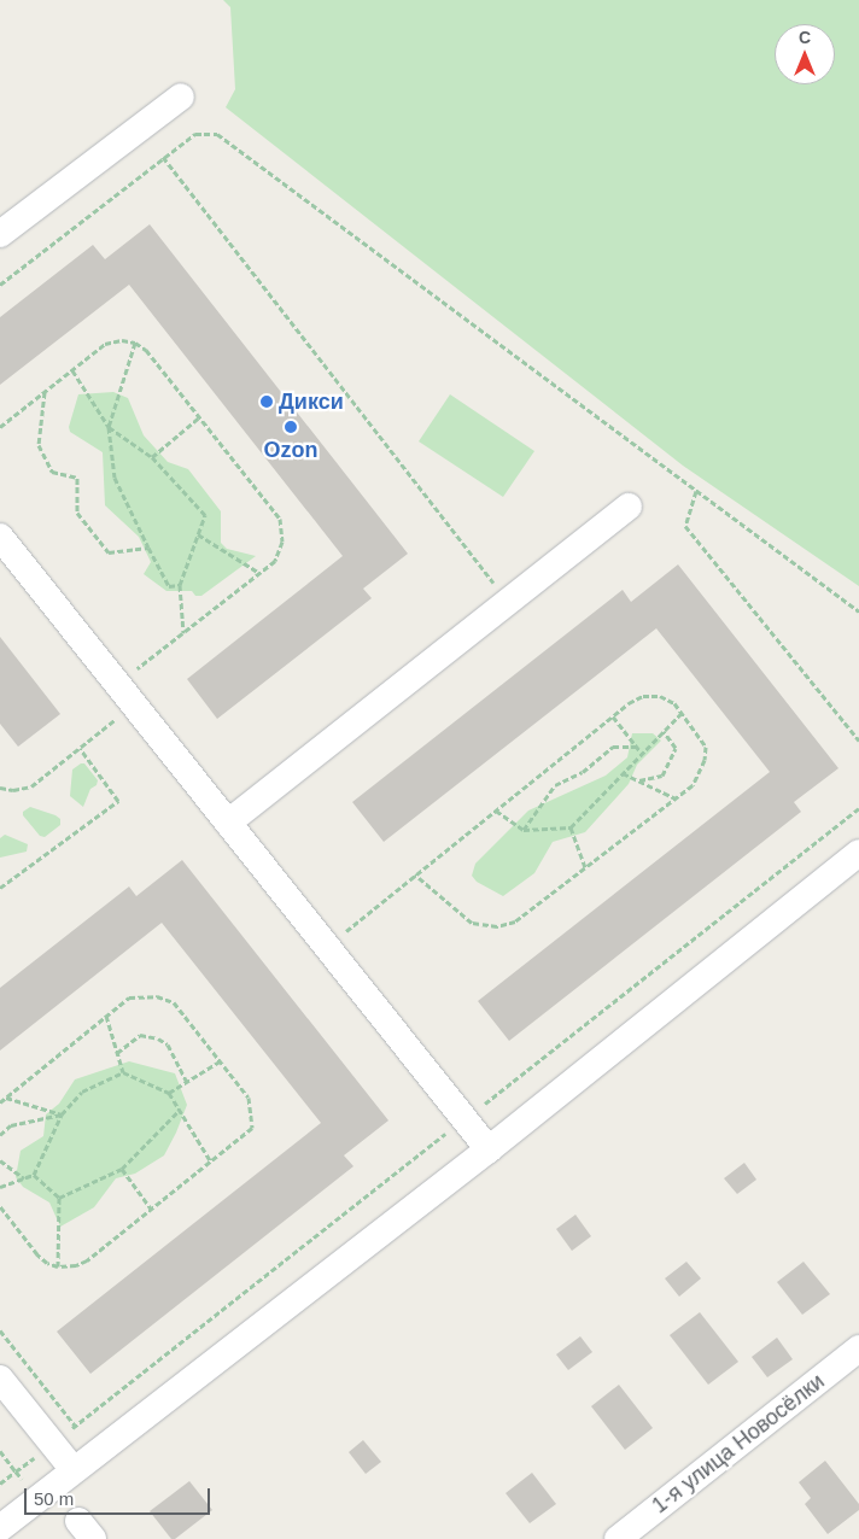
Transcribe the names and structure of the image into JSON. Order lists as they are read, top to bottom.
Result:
{
  "streets": {
    "street": ["1-я улица Новосёлки"]
  },
  "places": ["Дикси", "Ozon"],
  "scale_bar": "50 m",
  "north": "top"
}
